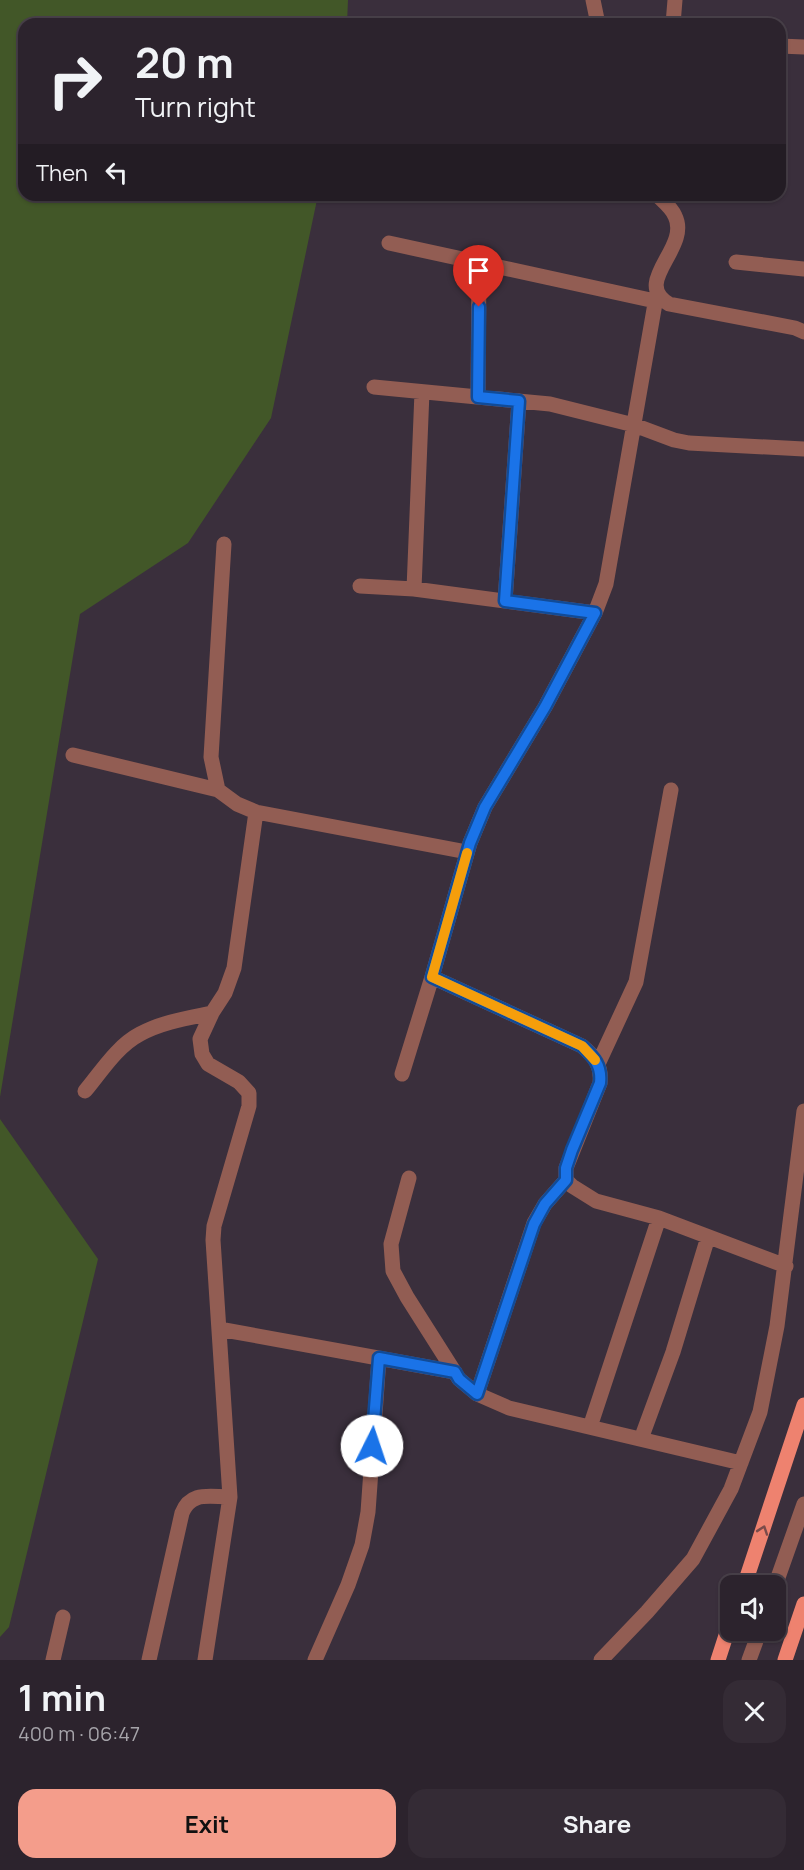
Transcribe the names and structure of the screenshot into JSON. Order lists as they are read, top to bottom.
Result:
{
  "page": {
    "turn": ["20 m", "Turn right"],
    "then": "Then",
    "heading": ["1 min", "400 m · 06:47"],
    "buttons": ["Exit", "Share"]
  }
}
